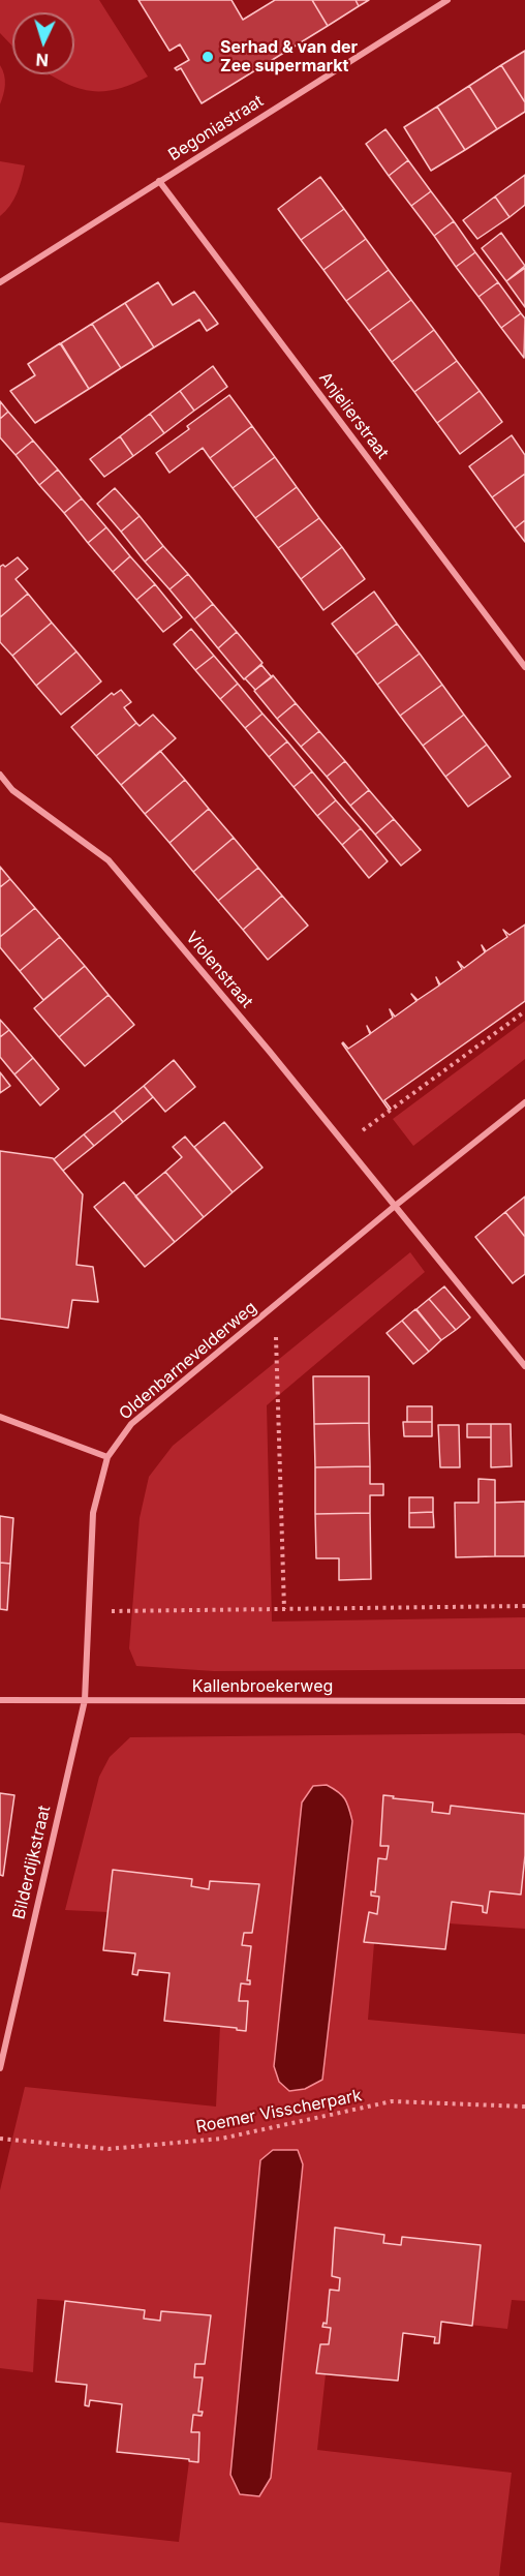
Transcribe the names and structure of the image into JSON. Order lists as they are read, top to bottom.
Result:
{
  "streets": {
    "street": [
      "Begoniastraat",
      "Anjelierstraat",
      "Violenstraat",
      "Oldenbarnevelderweg",
      "Kallenbroekerweg",
      "Bilderdijkstraat"
    ],
    "path": ["Roemer Visscherpark"]
  },
  "crossings": [
    ["Begoniastraat", "Anjelierstraat"],
    ["Violenstraat", "Oldenbarnevelderweg"],
    ["Oldenbarnevelderweg", "Kallenbroekerweg"],
    ["Oldenbarnevelderweg", "Bilderdijkstraat"],
    ["Kallenbroekerweg", "Bilderdijkstraat"]
  ],
  "places": ["Serhad & van der Zee supermarkt"],
  "north": "bottom"
}
